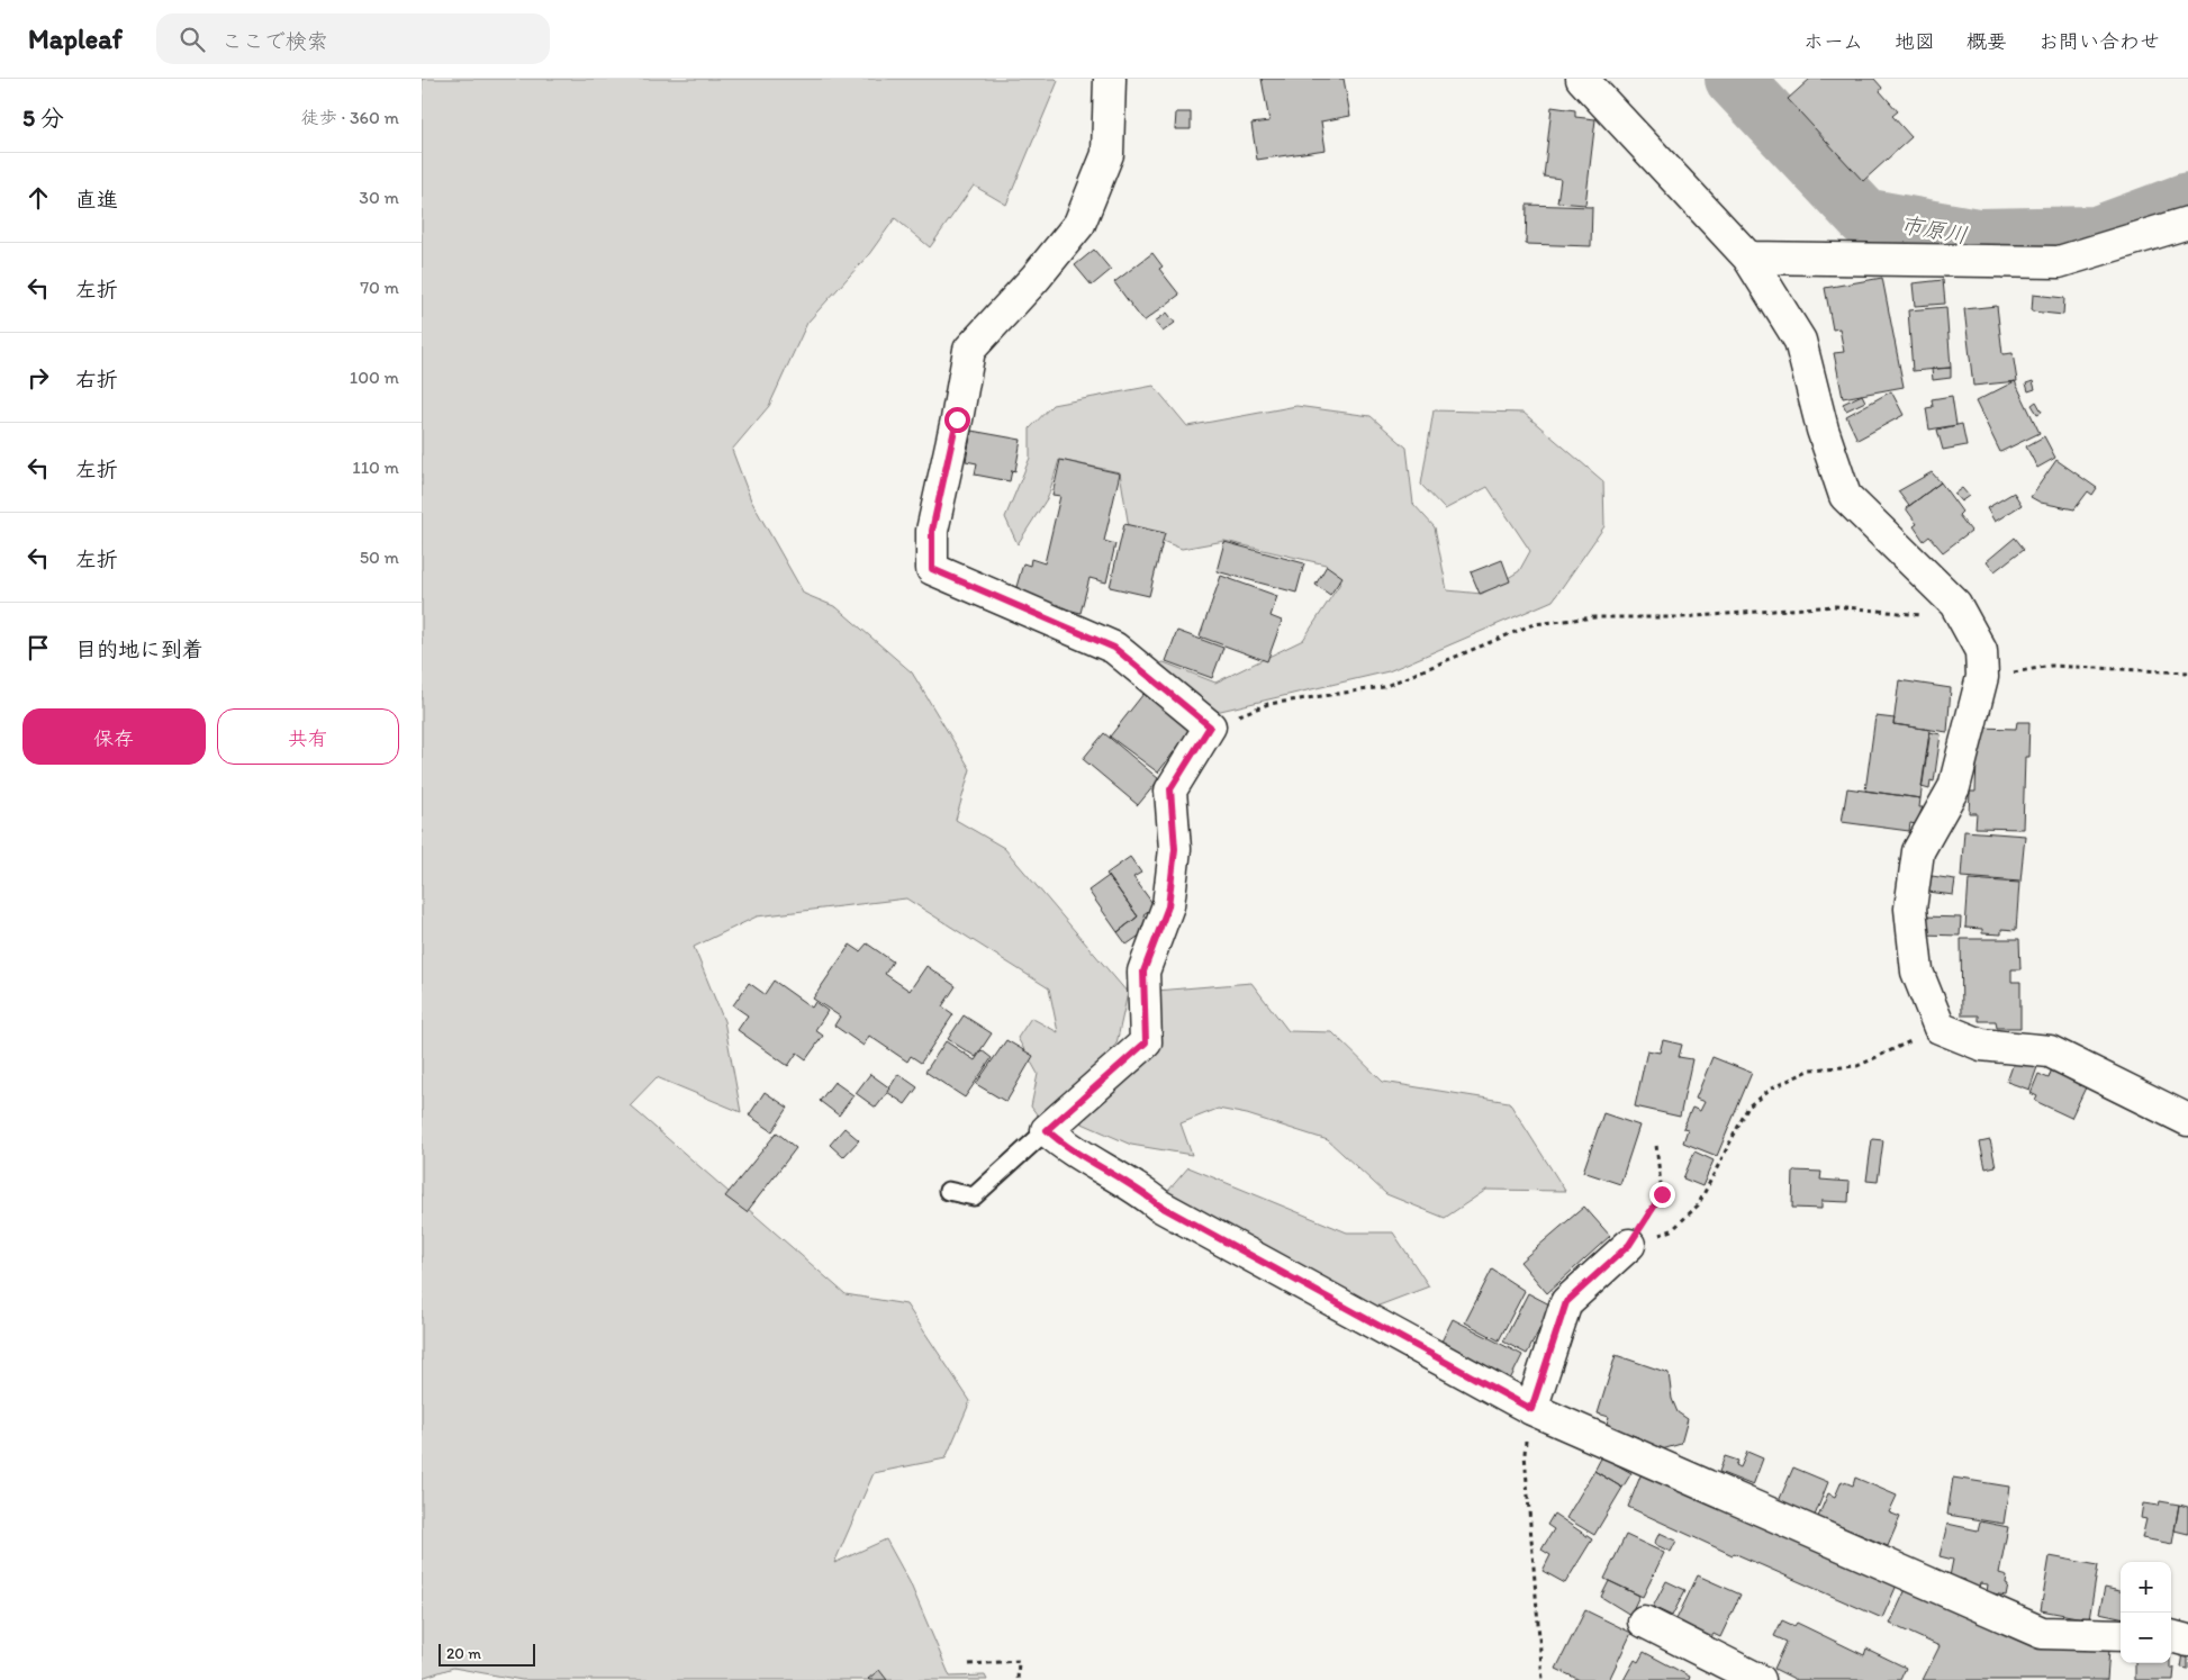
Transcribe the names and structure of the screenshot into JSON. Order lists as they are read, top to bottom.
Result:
{
  "water": ["市原川"],
  "scale_bar": "20 m",
  "page": {
    "header": "Mapleaf",
    "search": "ここで検索",
    "nav": [
      "ホーム",
      "地図",
      "概要",
      "お問い合わせ"
    ],
    "heading": ["5 分", "徒歩 · 360 m"],
    "list": [
      ["直進", "30 m"],
      ["左折", "70 m"],
      ["右折", "100 m"],
      ["左折", "110 m"],
      ["左折", "50 m"],
      "目的地に到着"
    ],
    "buttons": ["保存", "共有"],
    "map_buttons": ["+", "−"],
    "scale": "20 m"
  }
}
